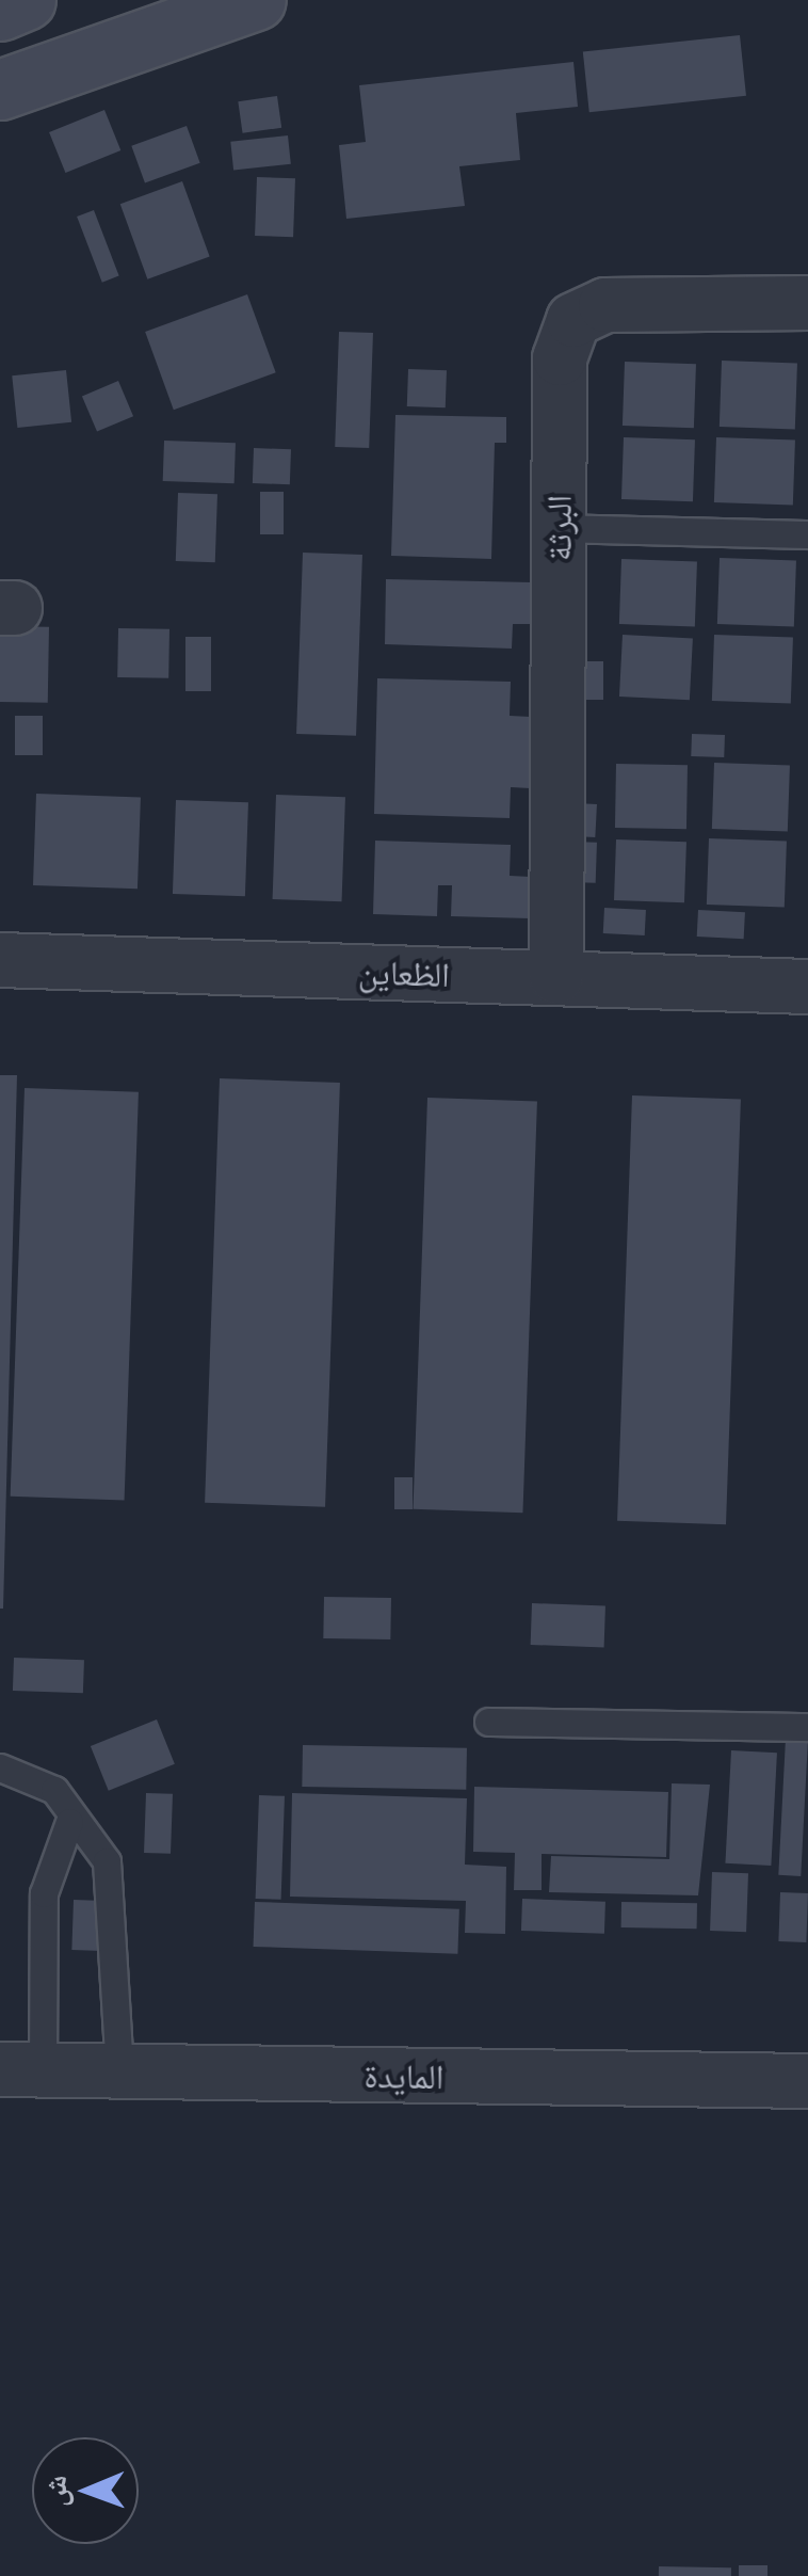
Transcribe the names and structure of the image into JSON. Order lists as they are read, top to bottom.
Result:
{
  "streets": {
    "street": ["البرثة", "الظعاين", "المايدة"]
  },
  "crossings": [
    ["البرثة", "الظعاين"]
  ],
  "north": "left"
}
